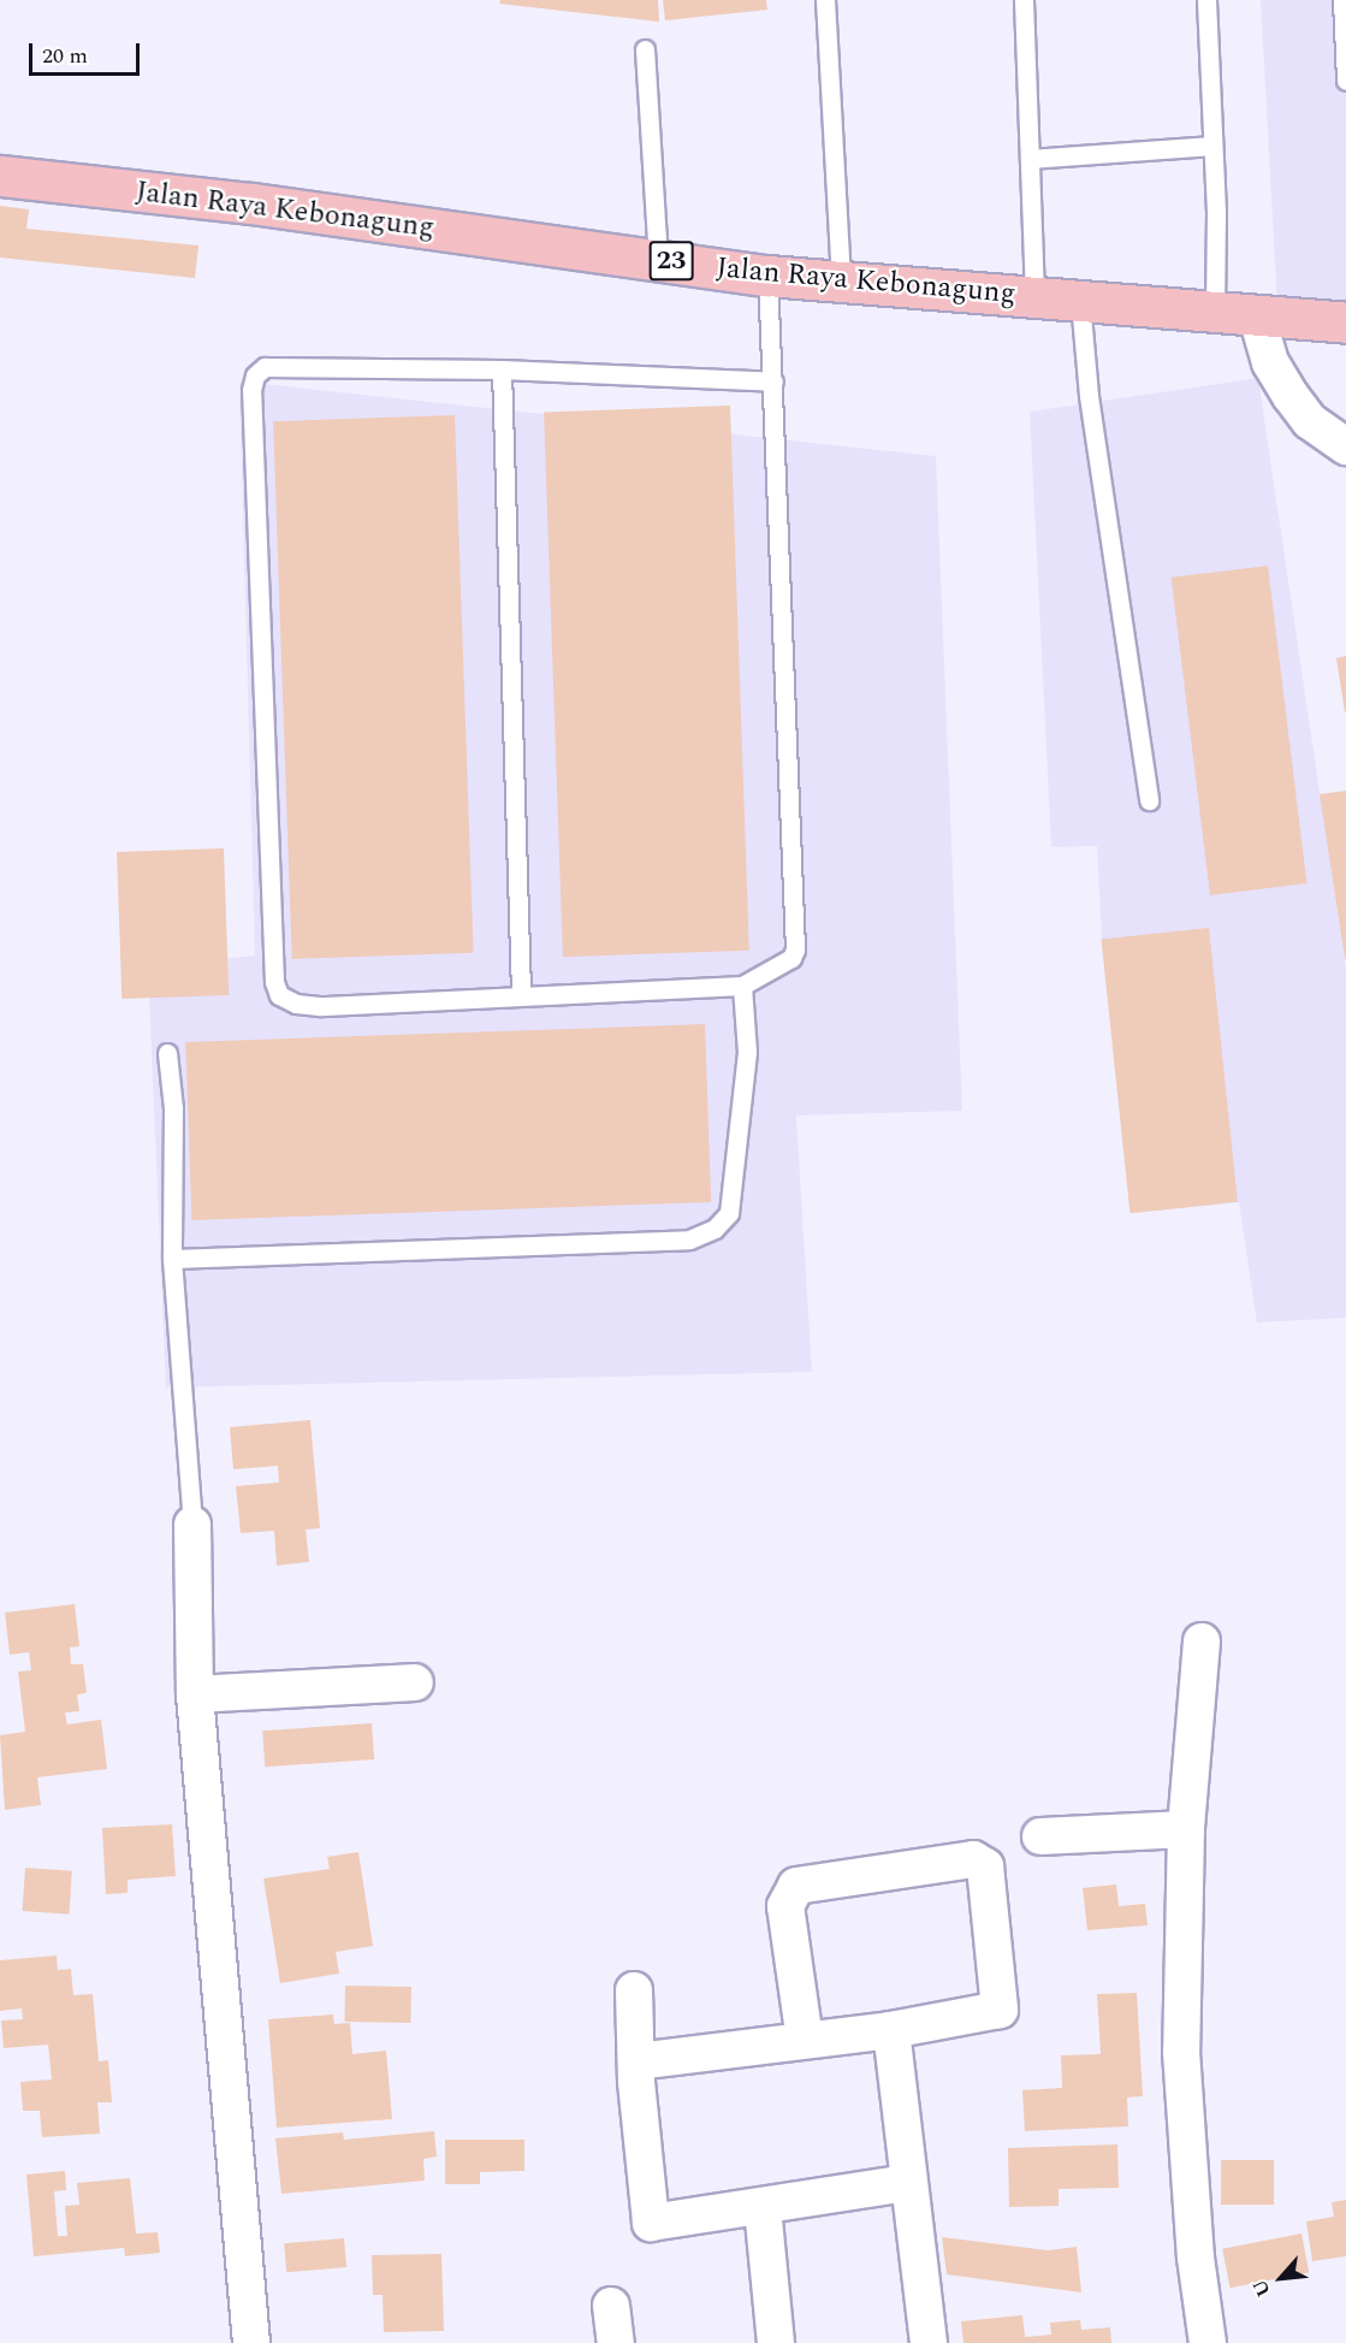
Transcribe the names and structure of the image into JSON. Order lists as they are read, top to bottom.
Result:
{
  "streets": {
    "highway": ["Jalan Raya Kebonagung", "23"]
  },
  "scale_bar": "20 m",
  "north": "bottom left"
}
